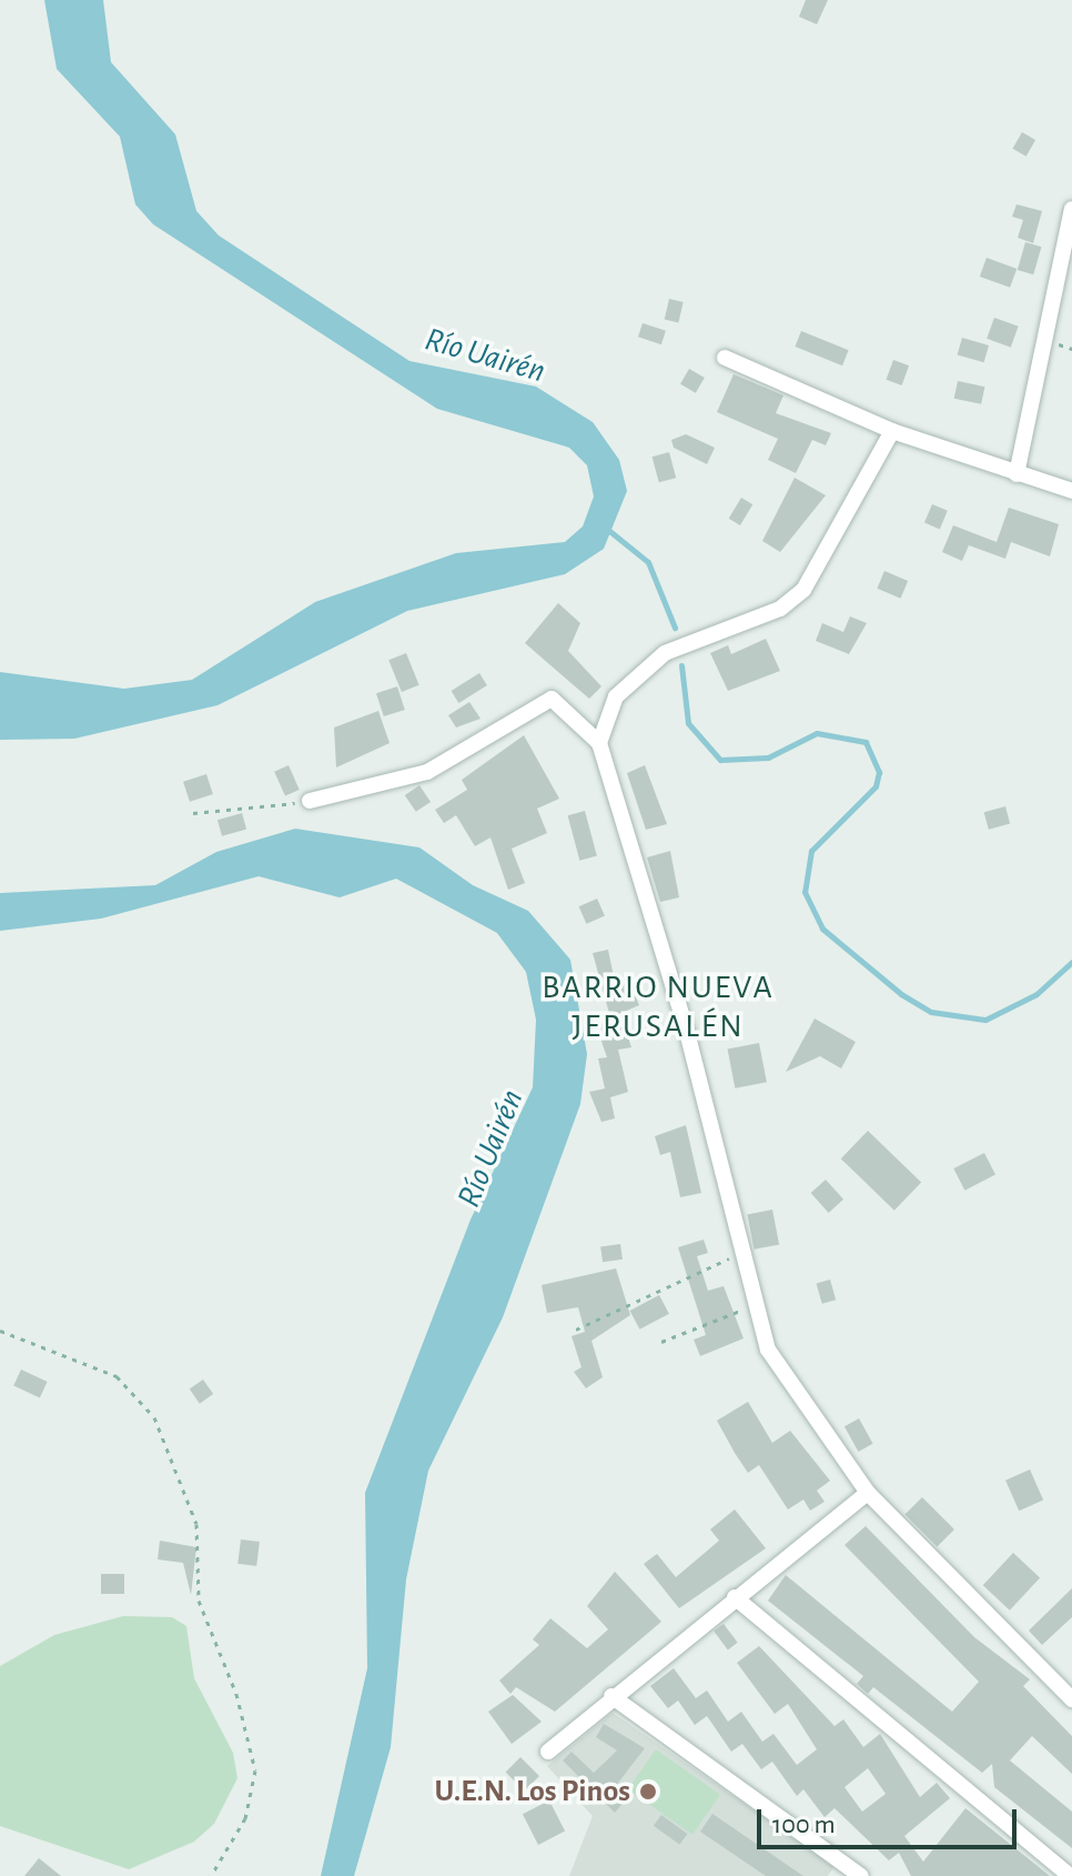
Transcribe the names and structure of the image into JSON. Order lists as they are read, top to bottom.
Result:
{
  "districts": ["BARRIO NUEVA JERUSALÉN"],
  "water": ["Río Uairén"],
  "places": ["U.E.N. Los Pinos"],
  "scale_bar": "100 m"
}
